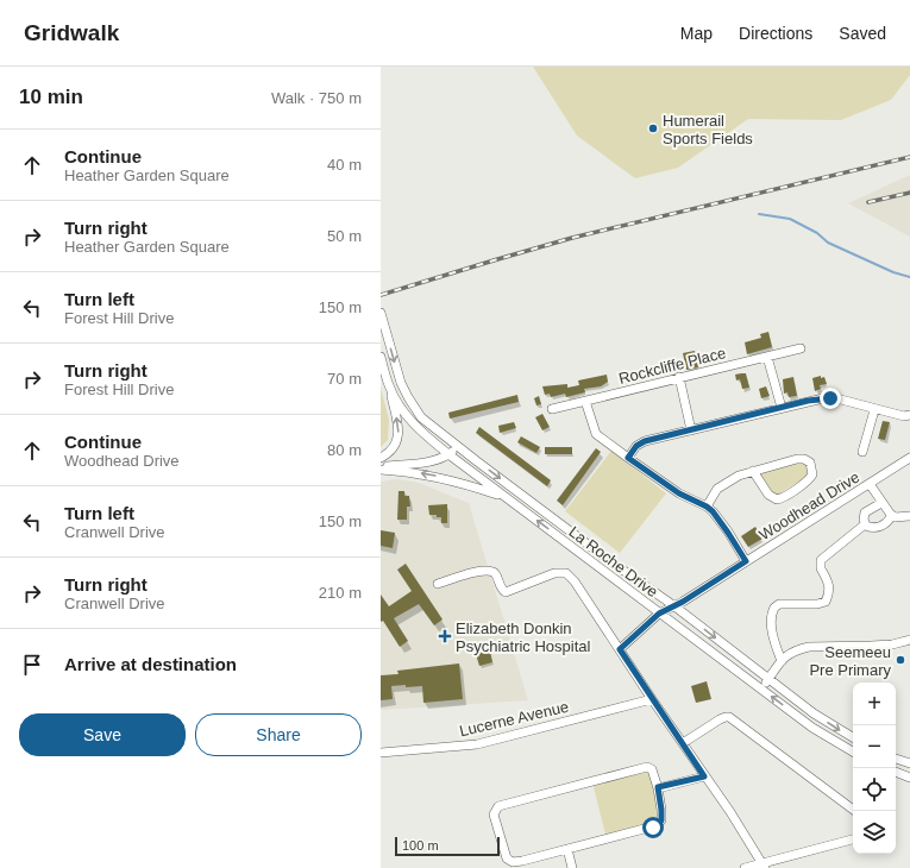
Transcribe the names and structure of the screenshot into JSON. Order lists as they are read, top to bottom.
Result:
{
  "streets": {
    "street": [
      "Rockcliffe Place",
      "Woodhead Drive",
      "La Roche Drive",
      "Lucerne Avenue"
    ]
  },
  "crossings": [
    ["Woodhead Drive", "La Roche Drive"]
  ],
  "places": {
    "other": ["Humerail Sports Fields", "Seemeeu Pre Primary"],
    "health": ["Elizabeth Donkin Psychiatric Hospital"]
  },
  "scale_bar": "100 m",
  "page": {
    "header": "Gridwalk",
    "nav": ["Map", "Directions", "Saved"],
    "heading": ["10 min", "Walk · 750 m"],
    "list": [
      ["Continue", "Heather Garden Square", "40 m"],
      ["Turn right", "Heather Garden Square", "50 m"],
      ["Turn left", "Forest Hill Drive", "150 m"],
      ["Turn right", "Forest Hill Drive", "70 m"],
      ["Continue", "Woodhead Drive", "80 m"],
      ["Turn left", "Cranwell Drive", "150 m"],
      ["Turn right", "Cranwell Drive", "210 m"],
      "Arrive at destination"
    ],
    "map_buttons": ["+", "−"],
    "buttons": ["Save", "Share"],
    "scale": "100 m"
  }
}
